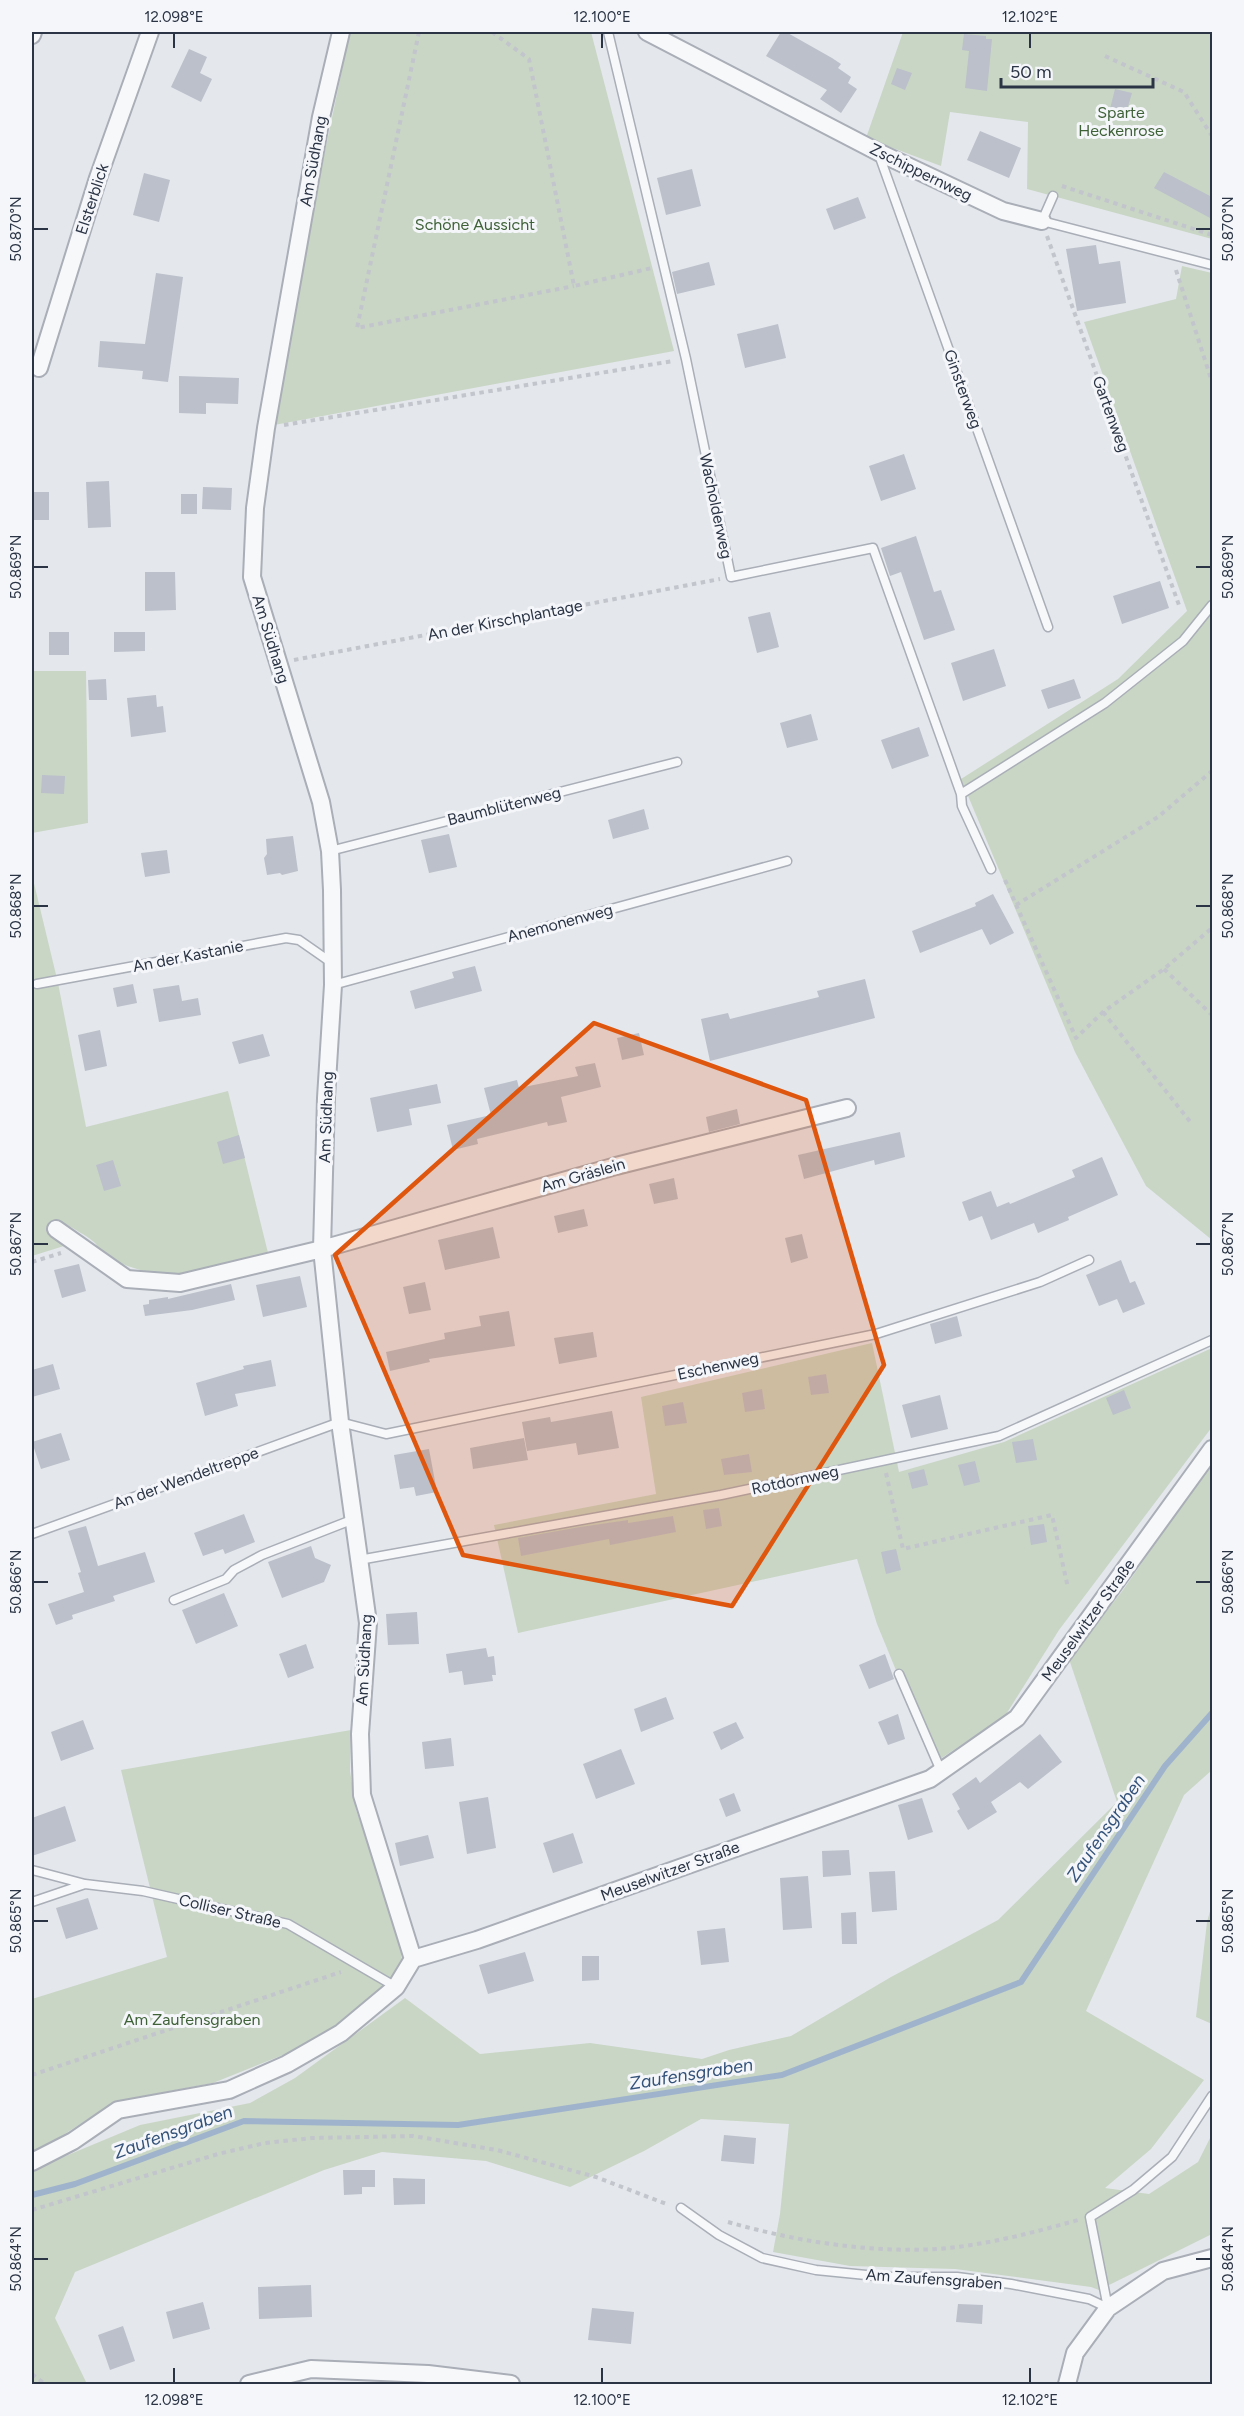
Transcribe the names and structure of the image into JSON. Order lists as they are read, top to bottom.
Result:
{
  "streets": {
    "street": [
      "Am Südhang",
      "Zschippernweg",
      "Elsterblick",
      "Am Gräslein",
      "Meuselwitzer Straße"
    ],
    "lane": [
      "Ginsterweg",
      "Wacholderweg",
      "Baumblütenweg",
      "Anemonenweg",
      "An der Kastanie",
      "Eschenweg",
      "An der Wendeltreppe",
      "Rotdornweg",
      "Colliser Straße",
      "Am Zaufensgraben"
    ],
    "path": ["Gartenweg", "An der Kirschplantage"]
  },
  "crossings": [
    ["Am Südhang", "An der Kirschplantage"],
    ["Am Südhang", "Baumblütenweg"],
    ["Am Südhang", "Anemonenweg"],
    ["Am Südhang", "An der Kastanie"],
    ["Am Südhang", "Am Gräslein"],
    ["Am Südhang", "Eschenweg"],
    ["Am Südhang", "An der Wendeltreppe"],
    ["Am Südhang", "Rotdornweg"],
    ["Am Südhang", "Meuselwitzer Straße"],
    ["Zschippernweg", "Ginsterweg"],
    ["Zschippernweg", "Gartenweg"],
    ["Wacholderweg", "An der Kirschplantage"],
    ["Eschenweg", "An der Wendeltreppe"]
  ],
  "water": ["Zaufensgraben"],
  "parks": ["Sparte Heckenrose", "Schöne Aussicht", "Am Zaufensgraben"],
  "scale_bar": "50 m",
  "coordinates": [
    "12.098°E",
    "12.100°E",
    "12.102°E",
    "50.870°N",
    "50.869°N",
    "50.868°N",
    "50.867°N",
    "50.866°N",
    "50.865°N",
    "50.864°N"
  ]
}
